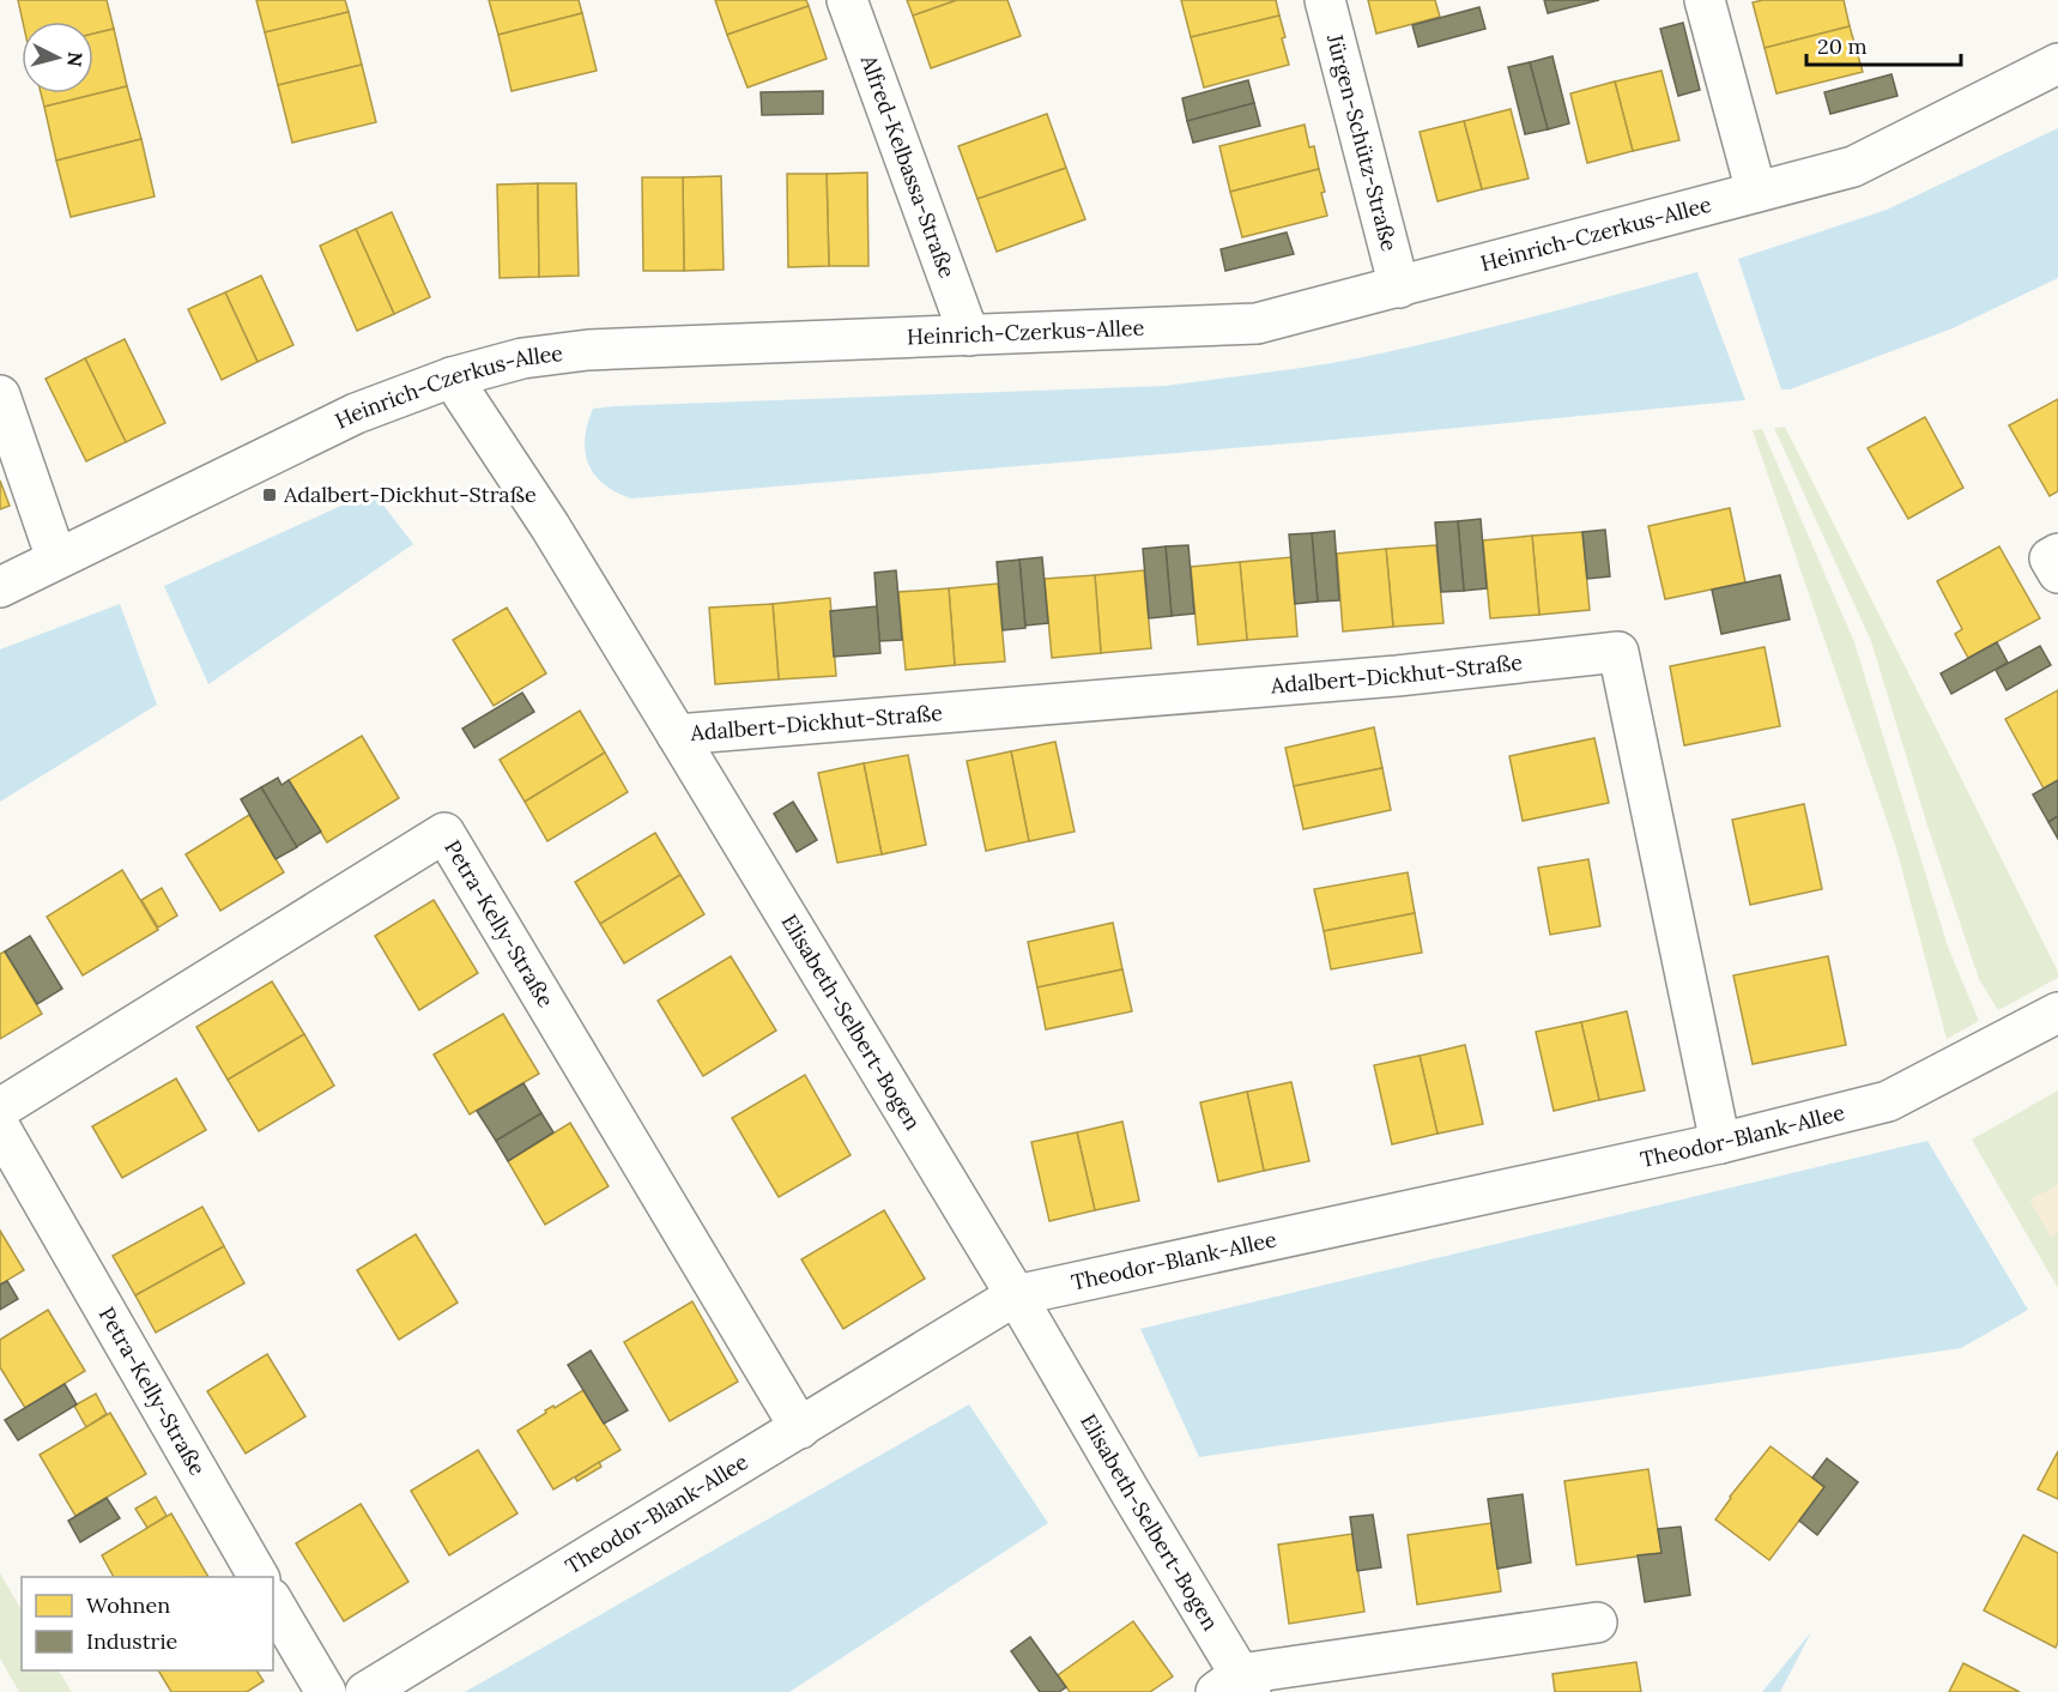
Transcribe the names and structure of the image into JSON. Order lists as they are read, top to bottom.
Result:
{
  "streets": {
    "street": [
      "Jürgen-Schütz-Straße",
      "Alfred-Kelbassa-Straße",
      "Heinrich-Czerkus-Allee",
      "Adalbert-Dickhut-Straße",
      "Petra-Kelly-Straße",
      "Elisabeth-Selbert-Bogen",
      "Theodor-Blank-Allee"
    ]
  },
  "crossings": [
    ["Jürgen-Schütz-Straße", "Heinrich-Czerkus-Allee"],
    ["Alfred-Kelbassa-Straße", "Heinrich-Czerkus-Allee"],
    ["Heinrich-Czerkus-Allee", "Elisabeth-Selbert-Bogen"],
    ["Adalbert-Dickhut-Straße", "Elisabeth-Selbert-Bogen"],
    ["Adalbert-Dickhut-Straße", "Theodor-Blank-Allee"],
    ["Petra-Kelly-Straße", "Theodor-Blank-Allee"],
    ["Elisabeth-Selbert-Bogen", "Theodor-Blank-Allee"]
  ],
  "places": {
    "transit": ["Adalbert-Dickhut-Straße"]
  },
  "legend": ["Wohnen", "Industrie"],
  "scale_bar": "20 m",
  "north": "right"
}
